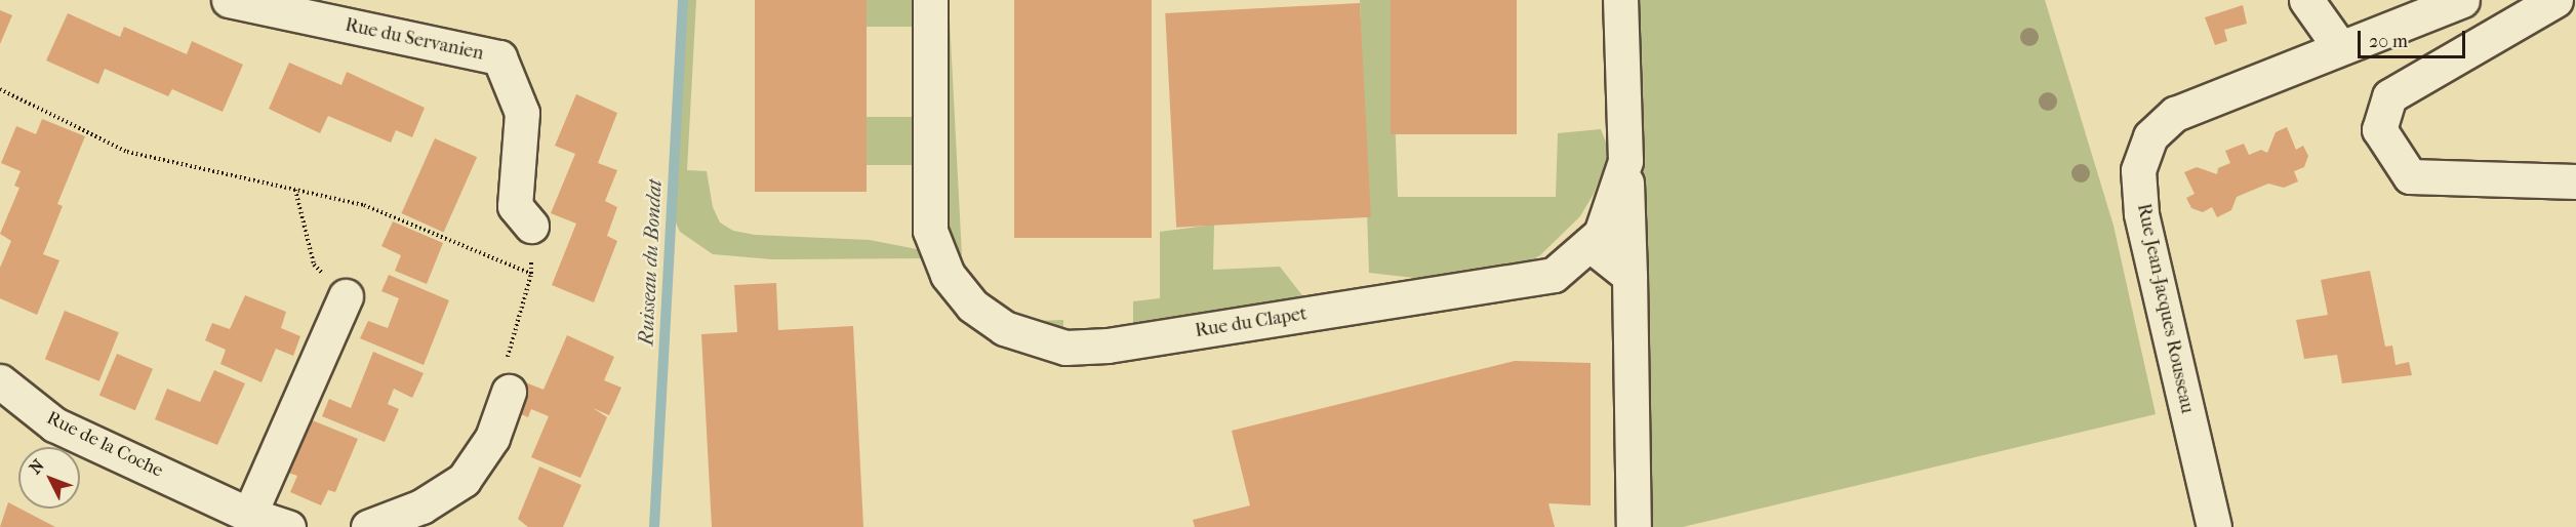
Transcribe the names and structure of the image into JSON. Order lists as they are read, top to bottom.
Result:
{
  "streets": {
    "street": [
      "Rue du Servanien",
      "Rue Jean-Jacques Rousseau",
      "Rue du Clapet",
      "Rue de la Coche"
    ]
  },
  "water": ["Ruisseau du Bondat"],
  "scale_bar": "20 m",
  "north": "top left"
}
